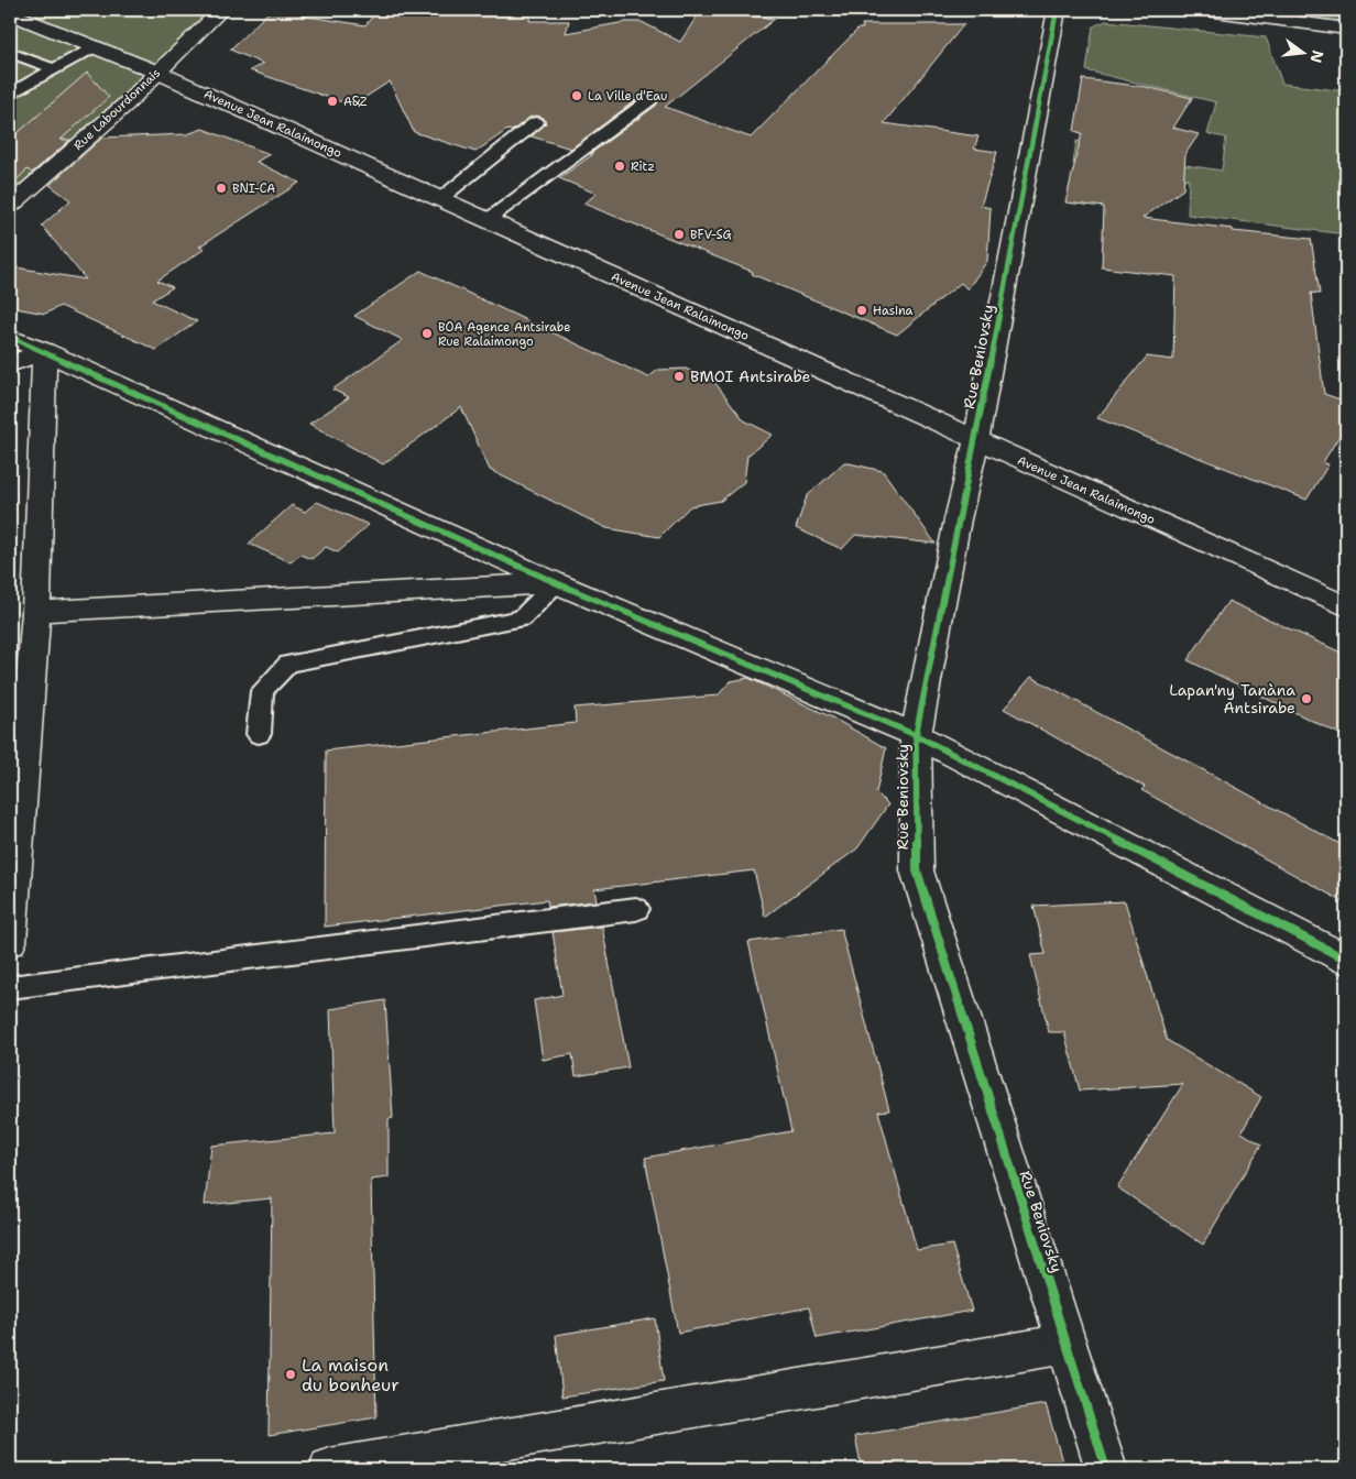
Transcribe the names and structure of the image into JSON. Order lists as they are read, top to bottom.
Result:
{
  "streets": {
    "street": ["Rue Labourdonnais", "Avenue Jean Ralaimongo", "Rue Beniovsky"]
  },
  "crossings": [
    ["Rue Labourdonnais", "Avenue Jean Ralaimongo"],
    ["Avenue Jean Ralaimongo", "Rue Beniovsky"]
  ],
  "places": [
    "La Ville d'Eau",
    "A&Z",
    "Ritz",
    "BNI-CA",
    "BFV-SG",
    "Hasina",
    "BOA Agence Antsirabe Rue Ralaimongo",
    "BMOI Antsirabe",
    "Lapan'ny Tanàna Antsirabe",
    "La maison du bonheur"
  ],
  "north": "right"
}
